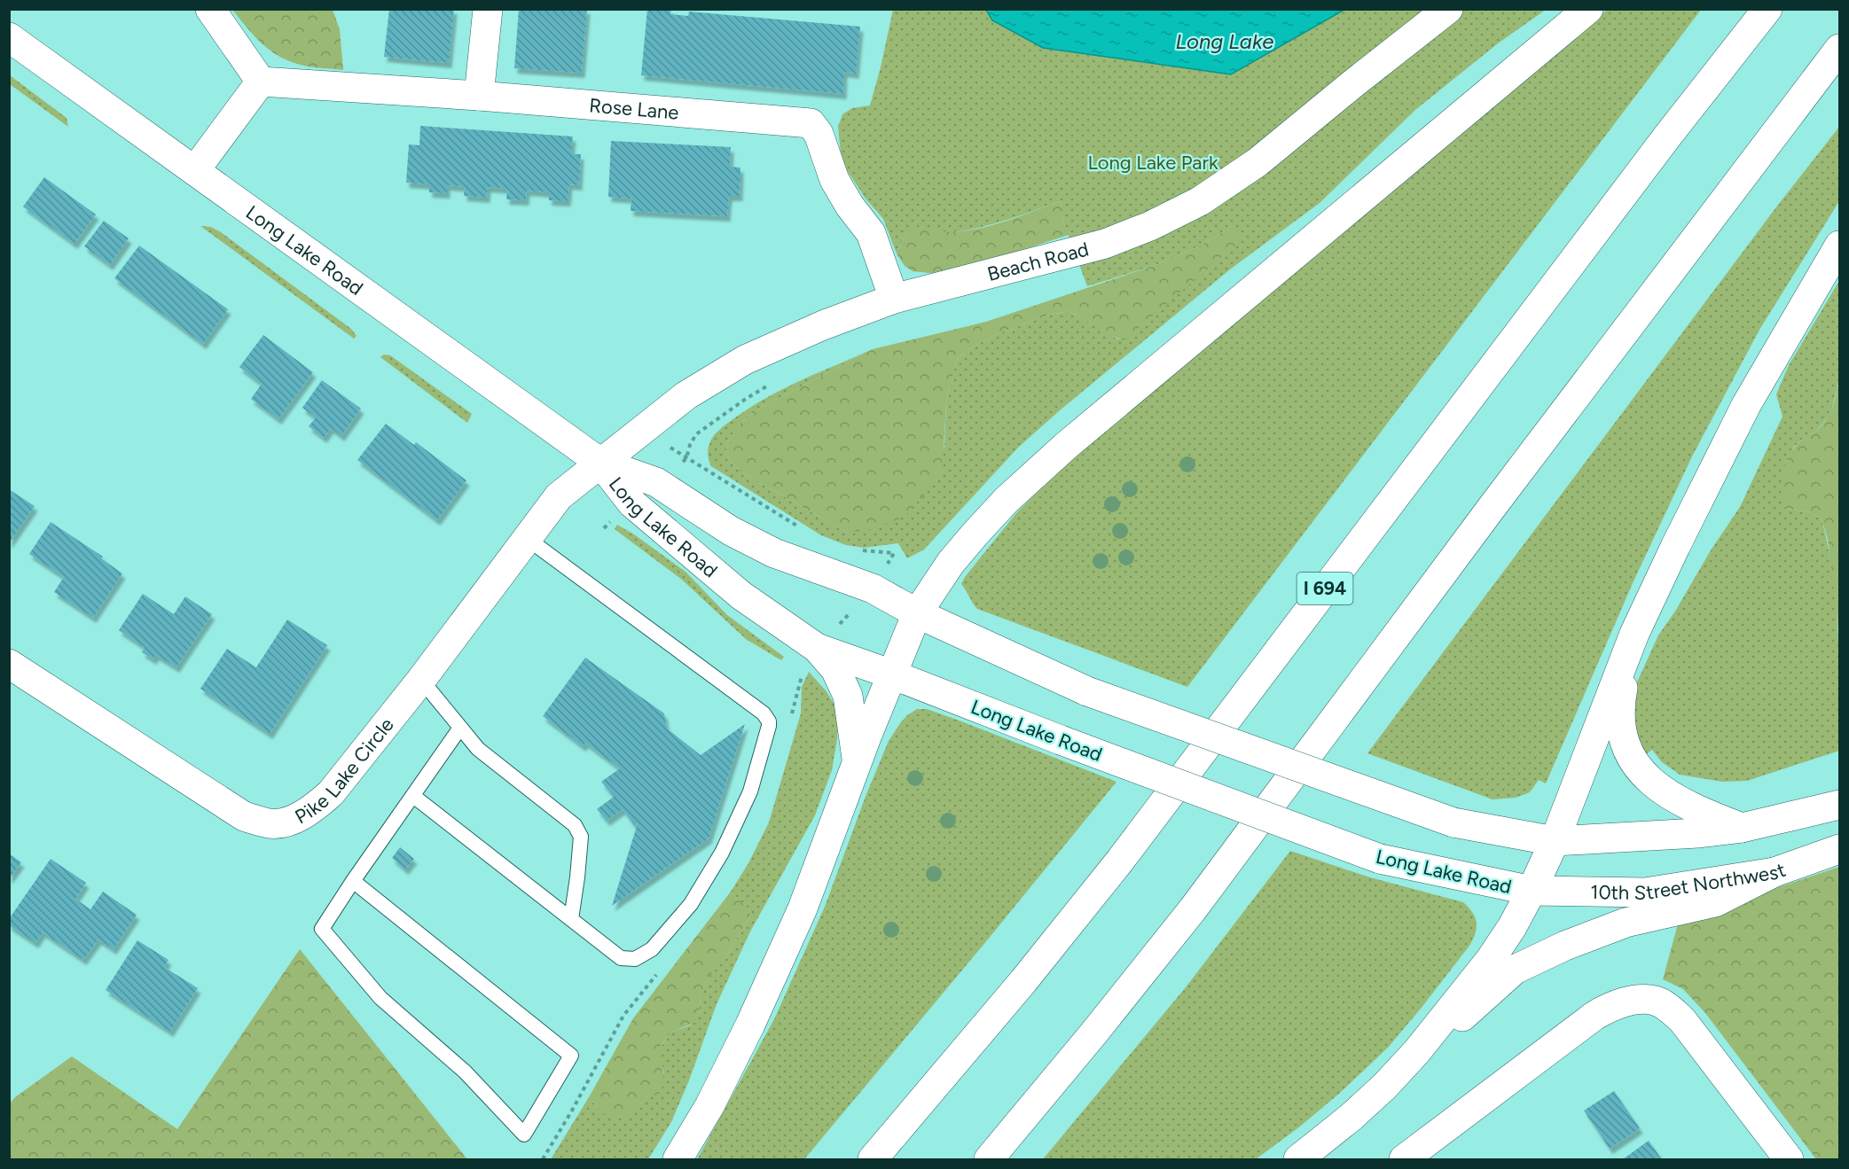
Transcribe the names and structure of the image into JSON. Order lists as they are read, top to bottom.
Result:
{
  "streets": {
    "main road": [
      "Rose Lane",
      "Long Lake Road",
      "Beach Road",
      "I 694",
      "Pike Lake Circle",
      "10th Street Northwest"
    ]
  },
  "crossings": [
    ["Rose Lane", "Beach Road"],
    ["Long Lake Road", "Beach Road"],
    ["Long Lake Road", "Pike Lake Circle"],
    ["Long Lake Road", "10th Street Northwest"],
    ["Beach Road", "Pike Lake Circle"]
  ],
  "water": ["Long Lake"],
  "parks": ["Long Lake Park"]
}
